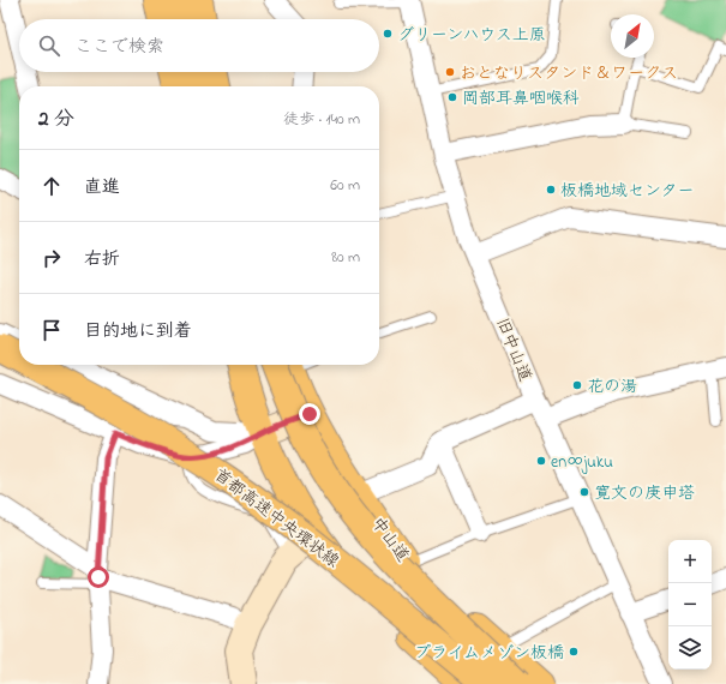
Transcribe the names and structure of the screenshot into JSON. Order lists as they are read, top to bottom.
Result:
{
  "streets": {
    "highway": ["首都高速中央環状線", "中山道"],
    "street": ["旧中山道"]
  },
  "places": [
    "グリーンハウス上原",
    "おとなりスタンド＆ワークス",
    "岡部耳鼻咽喉科",
    "板橋地域センター",
    "花の湯",
    "en∞juku",
    "寛文の庚申塔",
    "プライムメゾン板橋"
  ],
  "north": "top right",
  "page": {
    "search": "ここで検索",
    "heading": ["2 分", "徒歩 · 140 m"],
    "list": [
      ["直進", "60 m"],
      ["右折", "80 m"],
      "目的地に到着"
    ],
    "map_buttons": ["+", "−"]
  }
}
